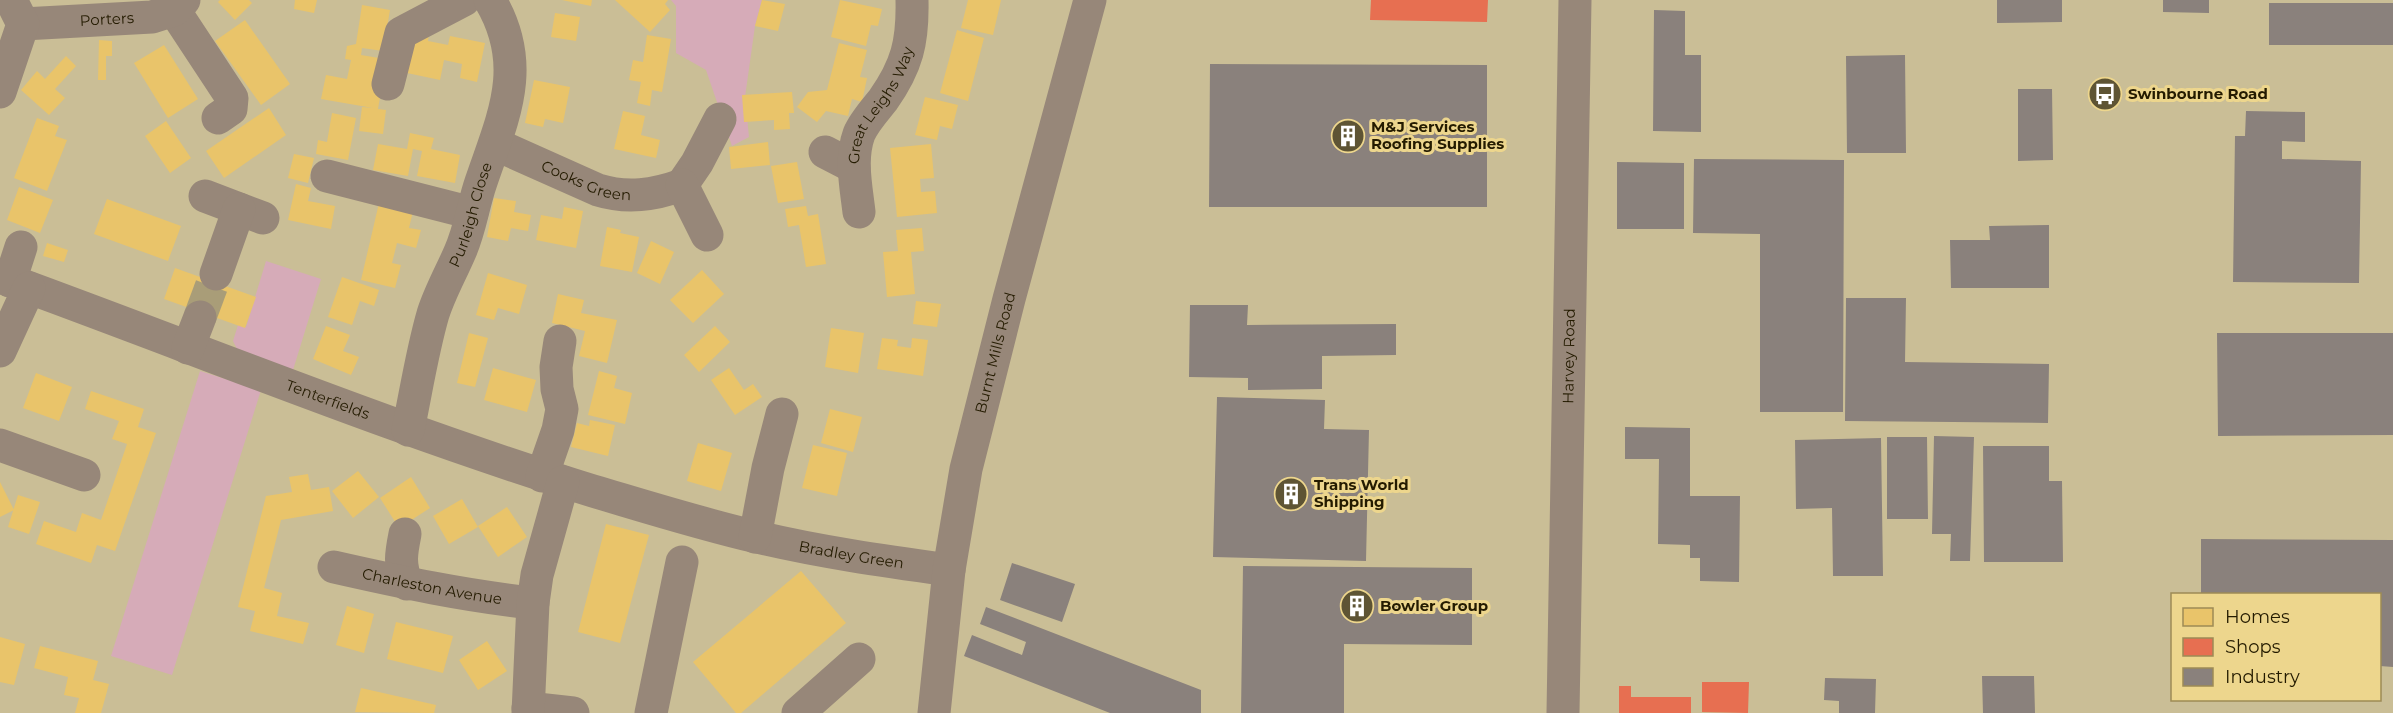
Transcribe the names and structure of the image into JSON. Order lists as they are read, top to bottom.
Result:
{
  "streets": {
    "street": [
      "Porters",
      "Great Leighs Way",
      "Cooks Green",
      "Purleigh Close",
      "Burnt Mills Road",
      "Harvey Road",
      "Tenterfields",
      "Bradley Green",
      "Charleston Avenue"
    ]
  },
  "crossings": [
    ["Cooks Green", "Purleigh Close"],
    ["Purleigh Close", "Tenterfields"],
    ["Burnt Mills Road", "Bradley Green"],
    ["Tenterfields", "Bradley Green"]
  ],
  "places": {
    "bus stop": ["Swinbourne Road"],
    "building": ["M&J Services Roofing Supplies", "Trans World Shipping", "Bowler Group"]
  },
  "legend": ["Homes", "Shops", "Industry"]
}
